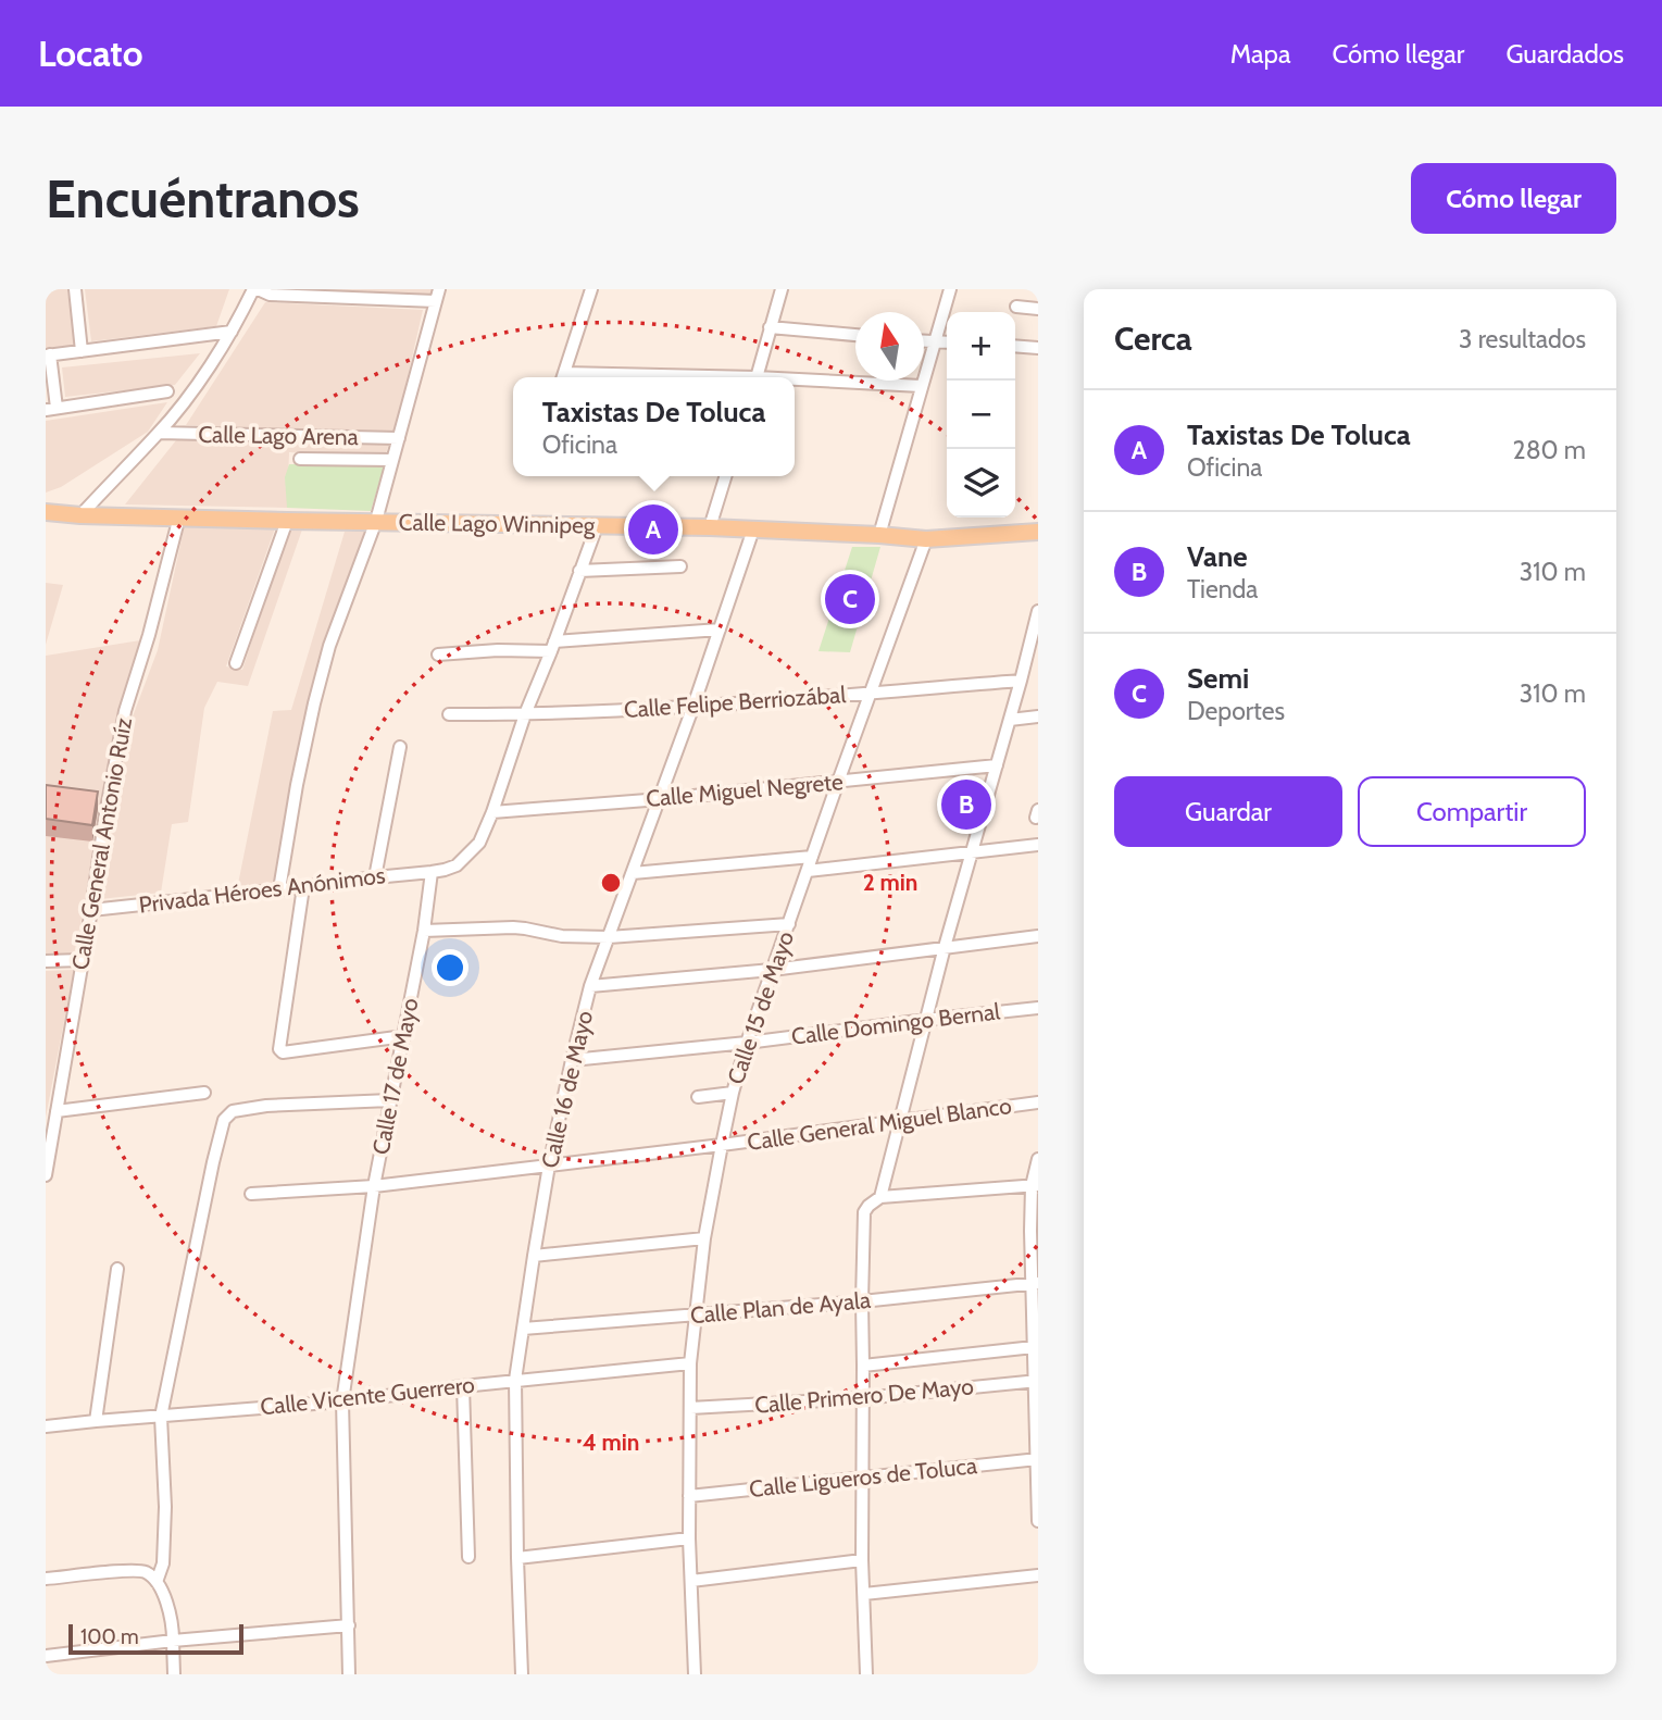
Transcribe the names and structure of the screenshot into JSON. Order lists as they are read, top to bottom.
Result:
{
  "streets": {
    "main road": ["Calle Lago Winnipeg"],
    "street": [
      "Calle Lago Arena",
      "Calle Felipe Berriozábal",
      "Calle Miguel Negrete",
      "Calle General Antonio Ruíz",
      "Privada Héroes Anónimos",
      "Calle 15 de Mayo",
      "Calle Domingo Bernal",
      "Calle 17 de Mayo",
      "Calle 16 de Mayo",
      "Calle General Miguel Blanco",
      "Calle Plan de Ayala",
      "Calle Vicente Guerrero",
      "Calle Primero De Mayo",
      "Calle Ligueros de Toluca"
    ]
  },
  "crossings": [
    ["Calle Lago Winnipeg", "Calle General Antonio Ruíz"],
    ["Calle Lago Winnipeg", "Calle 15 de Mayo"],
    ["Calle Lago Winnipeg", "Calle 16 de Mayo"],
    ["Calle Felipe Berriozábal", "Calle 15 de Mayo"],
    ["Calle Felipe Berriozábal", "Calle 16 de Mayo"],
    ["Calle Miguel Negrete", "Calle 15 de Mayo"],
    ["Calle Miguel Negrete", "Calle 16 de Mayo"],
    ["Calle General Antonio Ruíz", "Privada Héroes Anónimos"],
    ["Privada Héroes Anónimos", "Calle 17 de Mayo"],
    ["Calle 15 de Mayo", "Calle Domingo Bernal"],
    ["Calle 15 de Mayo", "Calle General Miguel Blanco"],
    ["Calle 15 de Mayo", "Calle Plan de Ayala"],
    ["Calle 15 de Mayo", "Calle Vicente Guerrero"],
    ["Calle 15 de Mayo", "Calle Primero De Mayo"],
    ["Calle 15 de Mayo", "Calle Ligueros de Toluca"],
    ["Calle Domingo Bernal", "Calle 16 de Mayo"],
    ["Calle 17 de Mayo", "Calle General Miguel Blanco"],
    ["Calle 17 de Mayo", "Calle Vicente Guerrero"],
    ["Calle 16 de Mayo", "Calle General Miguel Blanco"],
    ["Calle 16 de Mayo", "Calle Plan de Ayala"],
    ["Calle 16 de Mayo", "Calle Vicente Guerrero"]
  ],
  "scale_bar": "100 m",
  "north": "top",
  "page": {
    "header": "Locato",
    "nav": ["Mapa", "Cómo llegar", "Guardados"],
    "buttons": [
      "Cómo llegar",
      ["Guardar", "Compartir"]
    ],
    "title": "Encuéntranos",
    "heading": ["Cerca", "3 resultados"],
    "map_buttons": ["+", "−"],
    "popup": ["Taxistas De Toluca", "Oficina"],
    "list": [
      {
        "mark": "A",
        "name": "Taxistas De Toluca",
        "note": "Oficina",
        "value": "280 m"
      },
      {
        "mark": "B",
        "name": "Vane",
        "note": "Tienda",
        "value": "310 m"
      },
      {
        "mark": "C",
        "name": "Semi",
        "note": "Deportes",
        "value": "310 m"
      }
    ],
    "pins": ["A", "C", "B"],
    "scale": "100 m"
  },
  "rings": ["2 min", "4 min"]
}
